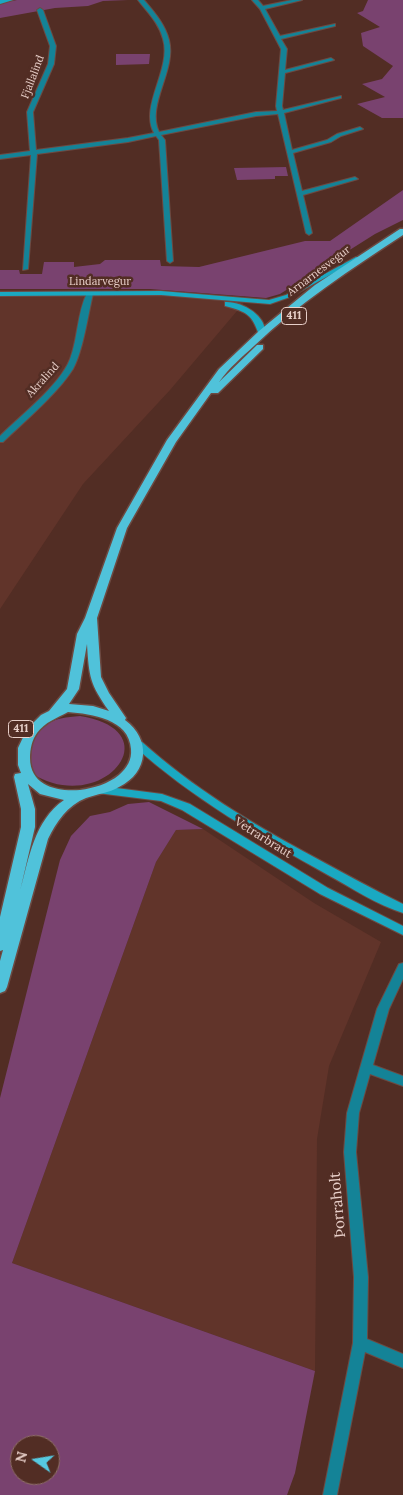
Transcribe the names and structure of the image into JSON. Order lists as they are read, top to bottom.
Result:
{
  "streets": {
    "main road": ["Arnarnesvegur", "411"],
    "street": [
      "Fjallalind",
      "Lindarvegur",
      "Akralind",
      "Vetrarbraut",
      "Þorraholt"
    ]
  },
  "crossings": [
    ["Arnarnesvegur", "Lindarvegur"],
    ["Arnarnesvegur", "411"],
    ["Lindarvegur", "Akralind"],
    ["411", "Vetrarbraut"]
  ],
  "north": "left"
}
